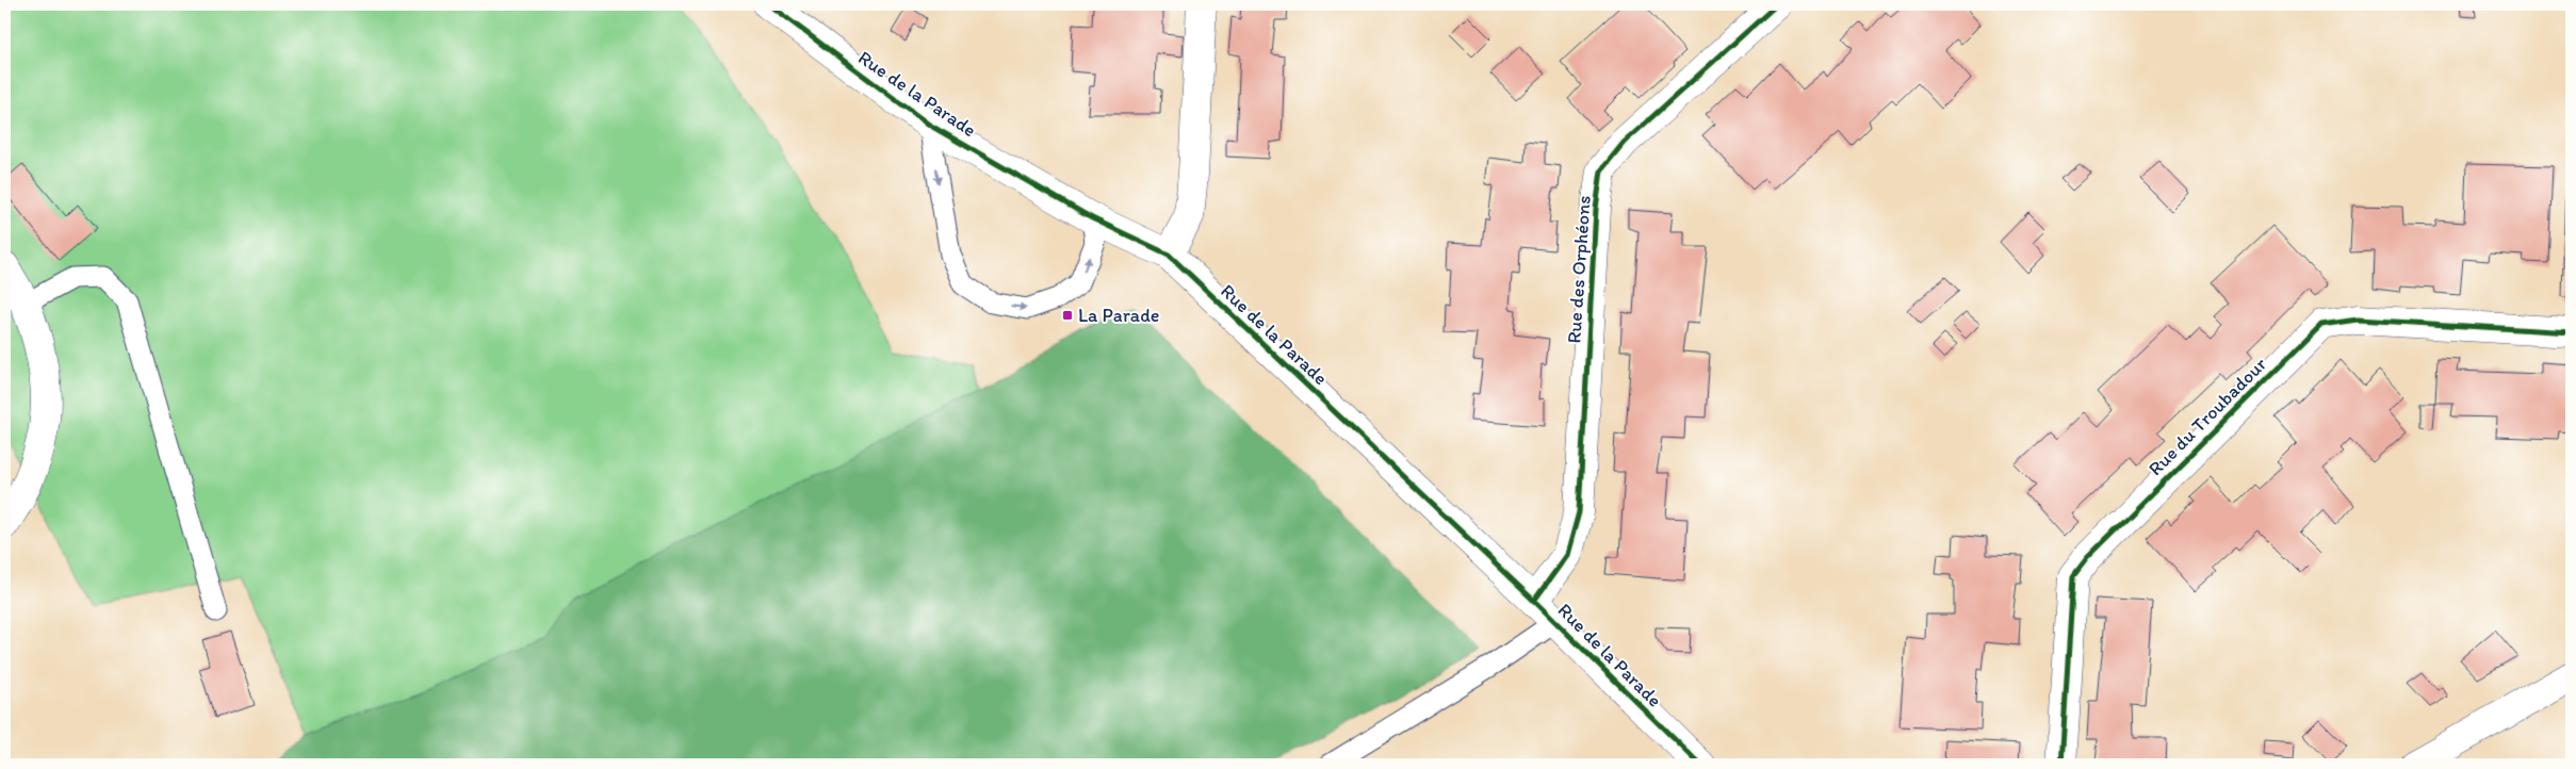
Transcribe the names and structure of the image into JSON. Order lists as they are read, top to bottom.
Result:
{
  "streets": {
    "street": ["Rue de la Parade", "Rue des Orphéons", "Rue du Troubadour"]
  },
  "crossings": [
    ["Rue de la Parade", "Rue des Orphéons"]
  ],
  "places": {
    "transit": ["La Parade"]
  }
}
